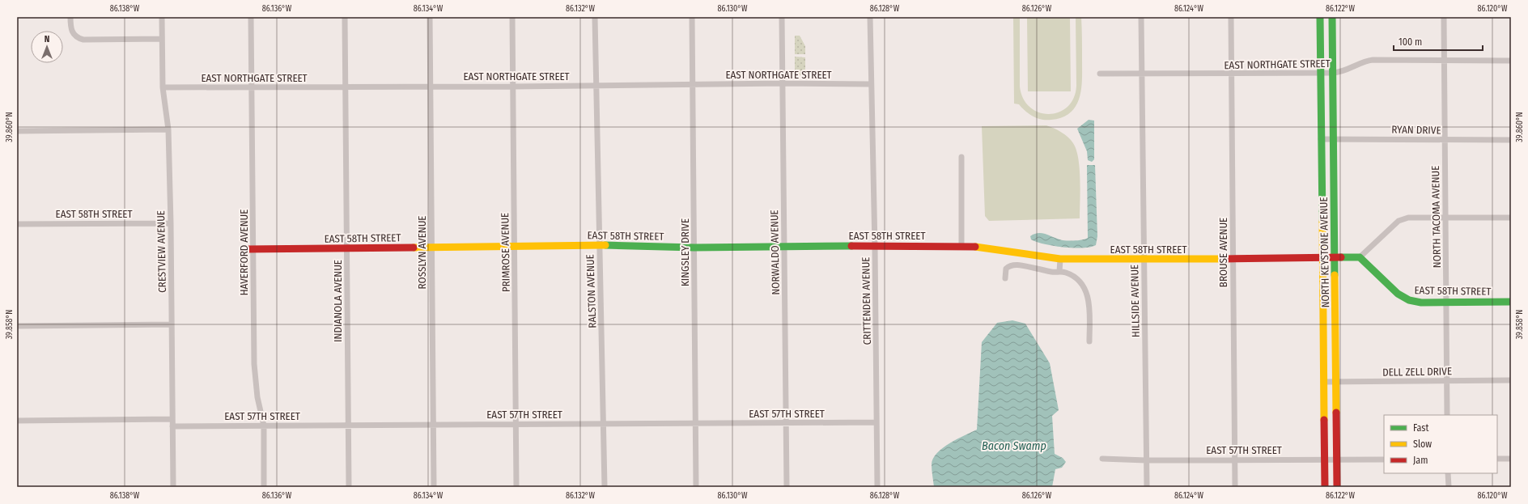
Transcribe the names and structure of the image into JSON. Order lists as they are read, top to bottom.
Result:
{
  "streets": {
    "street": [
      "EAST NORTHGATE STREET",
      "RYAN DRIVE",
      "EAST 58TH STREET",
      "NORTH TACOMA AVENUE",
      "CRESTVIEW AVENUE",
      "HAVERFORD AVENUE",
      "ROSSLYN AVENUE",
      "PRIMROSE AVENUE",
      "KINGSLEY DRIVE",
      "NORWALDO AVENUE",
      "BROUSE AVENUE",
      "NORTH KEYSTONE AVENUE",
      "RALSTON AVENUE",
      "INDIANOLA AVENUE",
      "CRITTENDEN AVENUE",
      "HILLSIDE AVENUE",
      "DELL ZELL DRIVE",
      "EAST 57TH STREET"
    ]
  },
  "crossings": [
    ["EAST NORTHGATE STREET", "NORTH TACOMA AVENUE"],
    ["EAST NORTHGATE STREET", "CRESTVIEW AVENUE"],
    ["EAST NORTHGATE STREET", "HAVERFORD AVENUE"],
    ["EAST NORTHGATE STREET", "ROSSLYN AVENUE"],
    ["EAST NORTHGATE STREET", "PRIMROSE AVENUE"],
    ["EAST NORTHGATE STREET", "KINGSLEY DRIVE"],
    ["EAST NORTHGATE STREET", "NORWALDO AVENUE"],
    ["EAST NORTHGATE STREET", "BROUSE AVENUE"],
    ["EAST NORTHGATE STREET", "NORTH KEYSTONE AVENUE"],
    ["EAST NORTHGATE STREET", "RALSTON AVENUE"],
    ["EAST NORTHGATE STREET", "INDIANOLA AVENUE"],
    ["EAST NORTHGATE STREET", "CRITTENDEN AVENUE"],
    ["EAST NORTHGATE STREET", "HILLSIDE AVENUE"],
    ["RYAN DRIVE", "NORTH TACOMA AVENUE"],
    ["RYAN DRIVE", "NORTH KEYSTONE AVENUE"],
    ["EAST 58TH STREET", "NORTH TACOMA AVENUE"],
    ["EAST 58TH STREET", "CRESTVIEW AVENUE"],
    ["EAST 58TH STREET", "HAVERFORD AVENUE"],
    ["EAST 58TH STREET", "ROSSLYN AVENUE"],
    ["EAST 58TH STREET", "PRIMROSE AVENUE"],
    ["EAST 58TH STREET", "KINGSLEY DRIVE"],
    ["EAST 58TH STREET", "NORWALDO AVENUE"],
    ["EAST 58TH STREET", "BROUSE AVENUE"],
    ["EAST 58TH STREET", "NORTH KEYSTONE AVENUE"],
    ["EAST 58TH STREET", "RALSTON AVENUE"],
    ["EAST 58TH STREET", "INDIANOLA AVENUE"],
    ["EAST 58TH STREET", "CRITTENDEN AVENUE"],
    ["EAST 58TH STREET", "HILLSIDE AVENUE"],
    ["NORTH TACOMA AVENUE", "DELL ZELL DRIVE"],
    ["CRESTVIEW AVENUE", "EAST 57TH STREET"],
    ["HAVERFORD AVENUE", "EAST 57TH STREET"],
    ["ROSSLYN AVENUE", "EAST 57TH STREET"],
    ["PRIMROSE AVENUE", "EAST 57TH STREET"],
    ["KINGSLEY DRIVE", "EAST 57TH STREET"],
    ["NORWALDO AVENUE", "EAST 57TH STREET"],
    ["BROUSE AVENUE", "EAST 57TH STREET"],
    ["NORTH KEYSTONE AVENUE", "DELL ZELL DRIVE"],
    ["NORTH KEYSTONE AVENUE", "EAST 57TH STREET"],
    ["RALSTON AVENUE", "EAST 57TH STREET"],
    ["INDIANOLA AVENUE", "EAST 57TH STREET"],
    ["CRITTENDEN AVENUE", "EAST 57TH STREET"],
    ["HILLSIDE AVENUE", "EAST 57TH STREET"]
  ],
  "water": ["Bacon Swamp"],
  "legend": ["Fast", "Slow", "Jam"],
  "scale_bar": "100 m",
  "north": "top",
  "coordinates": [
    "86.138°W",
    "86.136°W",
    "86.134°W",
    "86.132°W",
    "86.130°W",
    "86.128°W",
    "86.126°W",
    "86.124°W",
    "86.122°W",
    "86.120°W",
    "39.860°N",
    "39.858°N"
  ]
}
